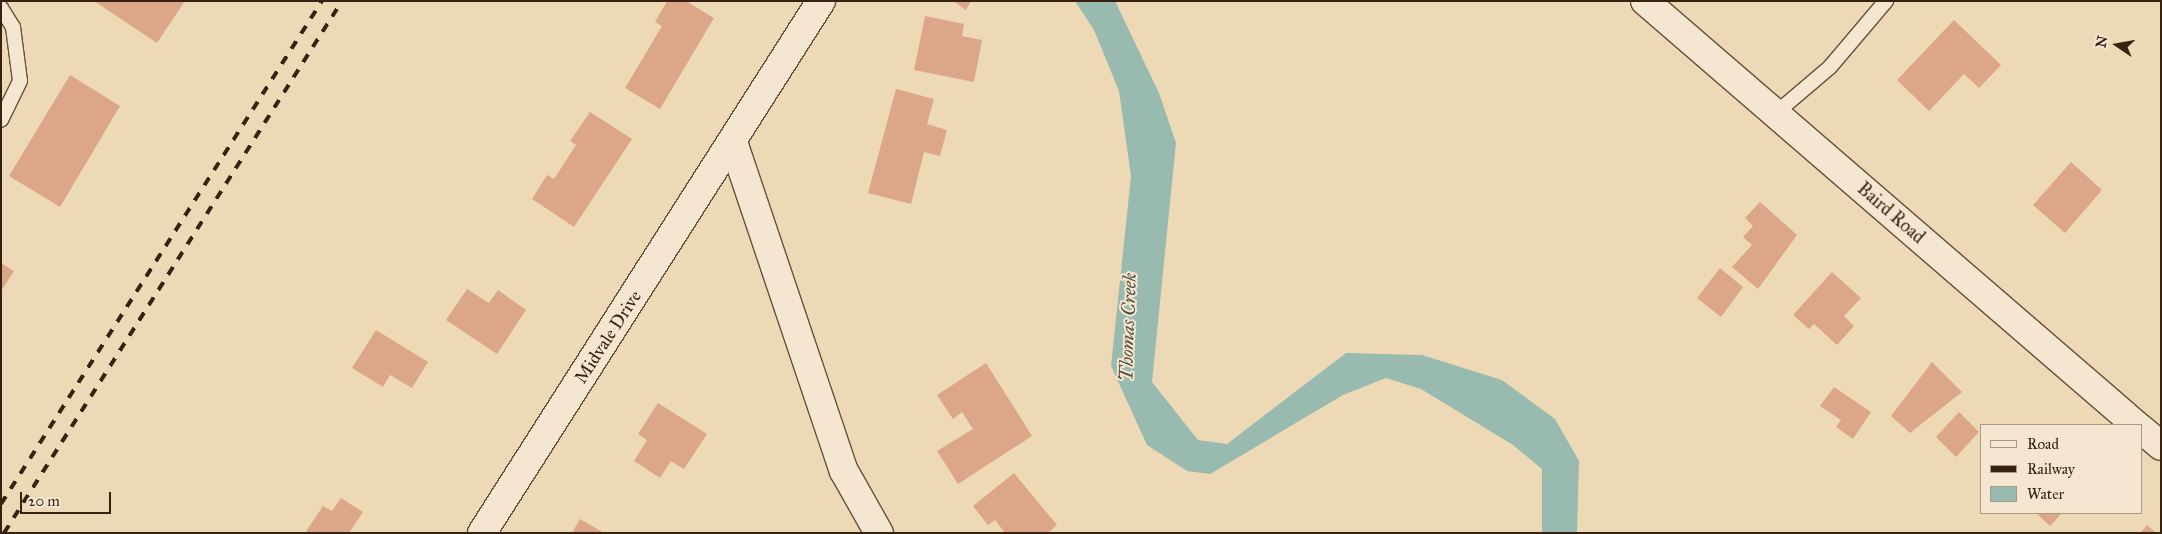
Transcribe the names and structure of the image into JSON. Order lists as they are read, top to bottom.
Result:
{
  "streets": {
    "street": ["Baird Road", "Midvale Drive"]
  },
  "water": ["Thomas Creek"],
  "legend": ["Road", "Railway", "Water"],
  "scale_bar": "20 m",
  "north": "left"
}
